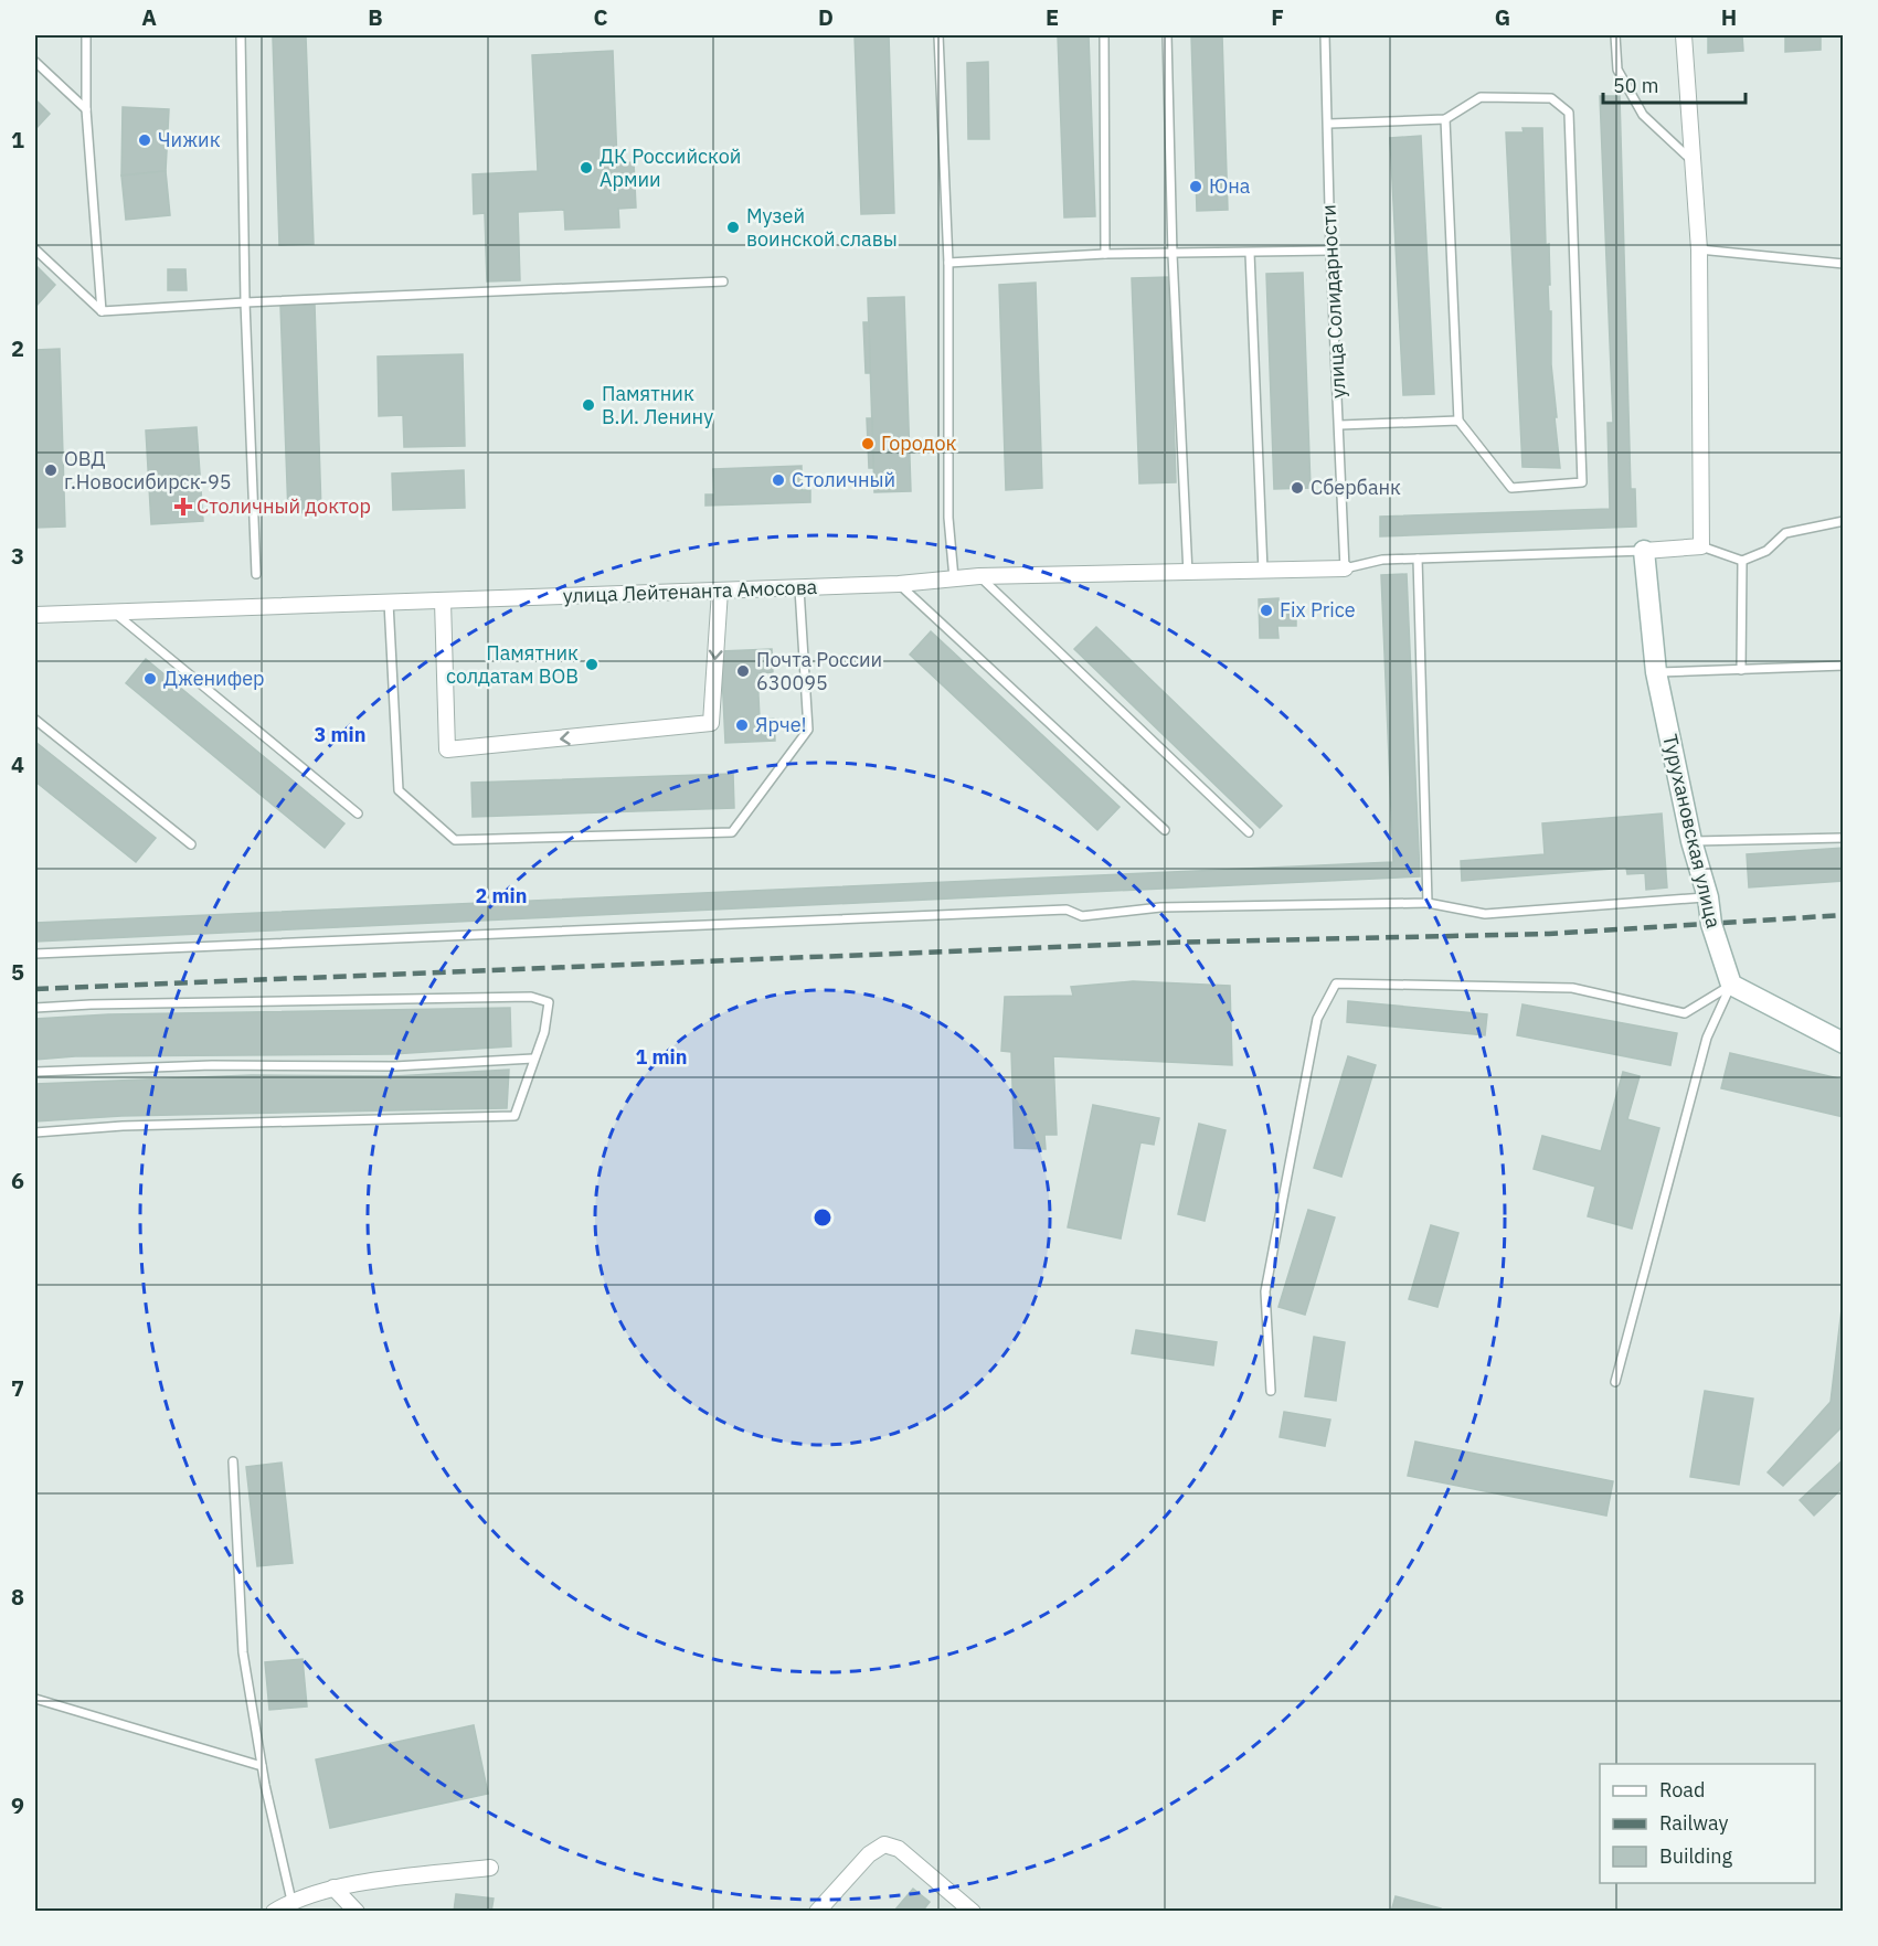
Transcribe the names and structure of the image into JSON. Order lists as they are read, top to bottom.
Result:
{
  "streets": {
    "street": ["улица Лейтенанта Амосова", "Турухановская улица"],
    "lane": ["улица Солидарности"]
  },
  "crossings": [
    ["улица Солидарности", "улица Лейтенанта Амосова"]
  ],
  "places": {
    "other": [
      "Чижик",
      "ДК Российской Армии",
      "Юна",
      "Музей воинской славы",
      "Памятник В.И. Ленину",
      "Городок",
      "ОВД г.Новосибирск-95",
      "Столичный",
      "Сбербанк",
      "Fix Price",
      "Памятник солдатам ВОВ",
      "Почта России 630095",
      "Дженифер",
      "Ярче!"
    ],
    "health": ["Столичный доктор"]
  },
  "legend": ["Road", "Railway", "Building"],
  "scale_bar": "50 m",
  "grid": {
    "columns": [
      "A",
      "B",
      "C",
      "D",
      "E",
      "F",
      "G",
      "H"
    ],
    "rows": [
      "1",
      "2",
      "3",
      "4",
      "5",
      "6",
      "7",
      "8",
      "9"
    ]
  },
  "rings": ["3 min", "2 min", "1 min"]
}
